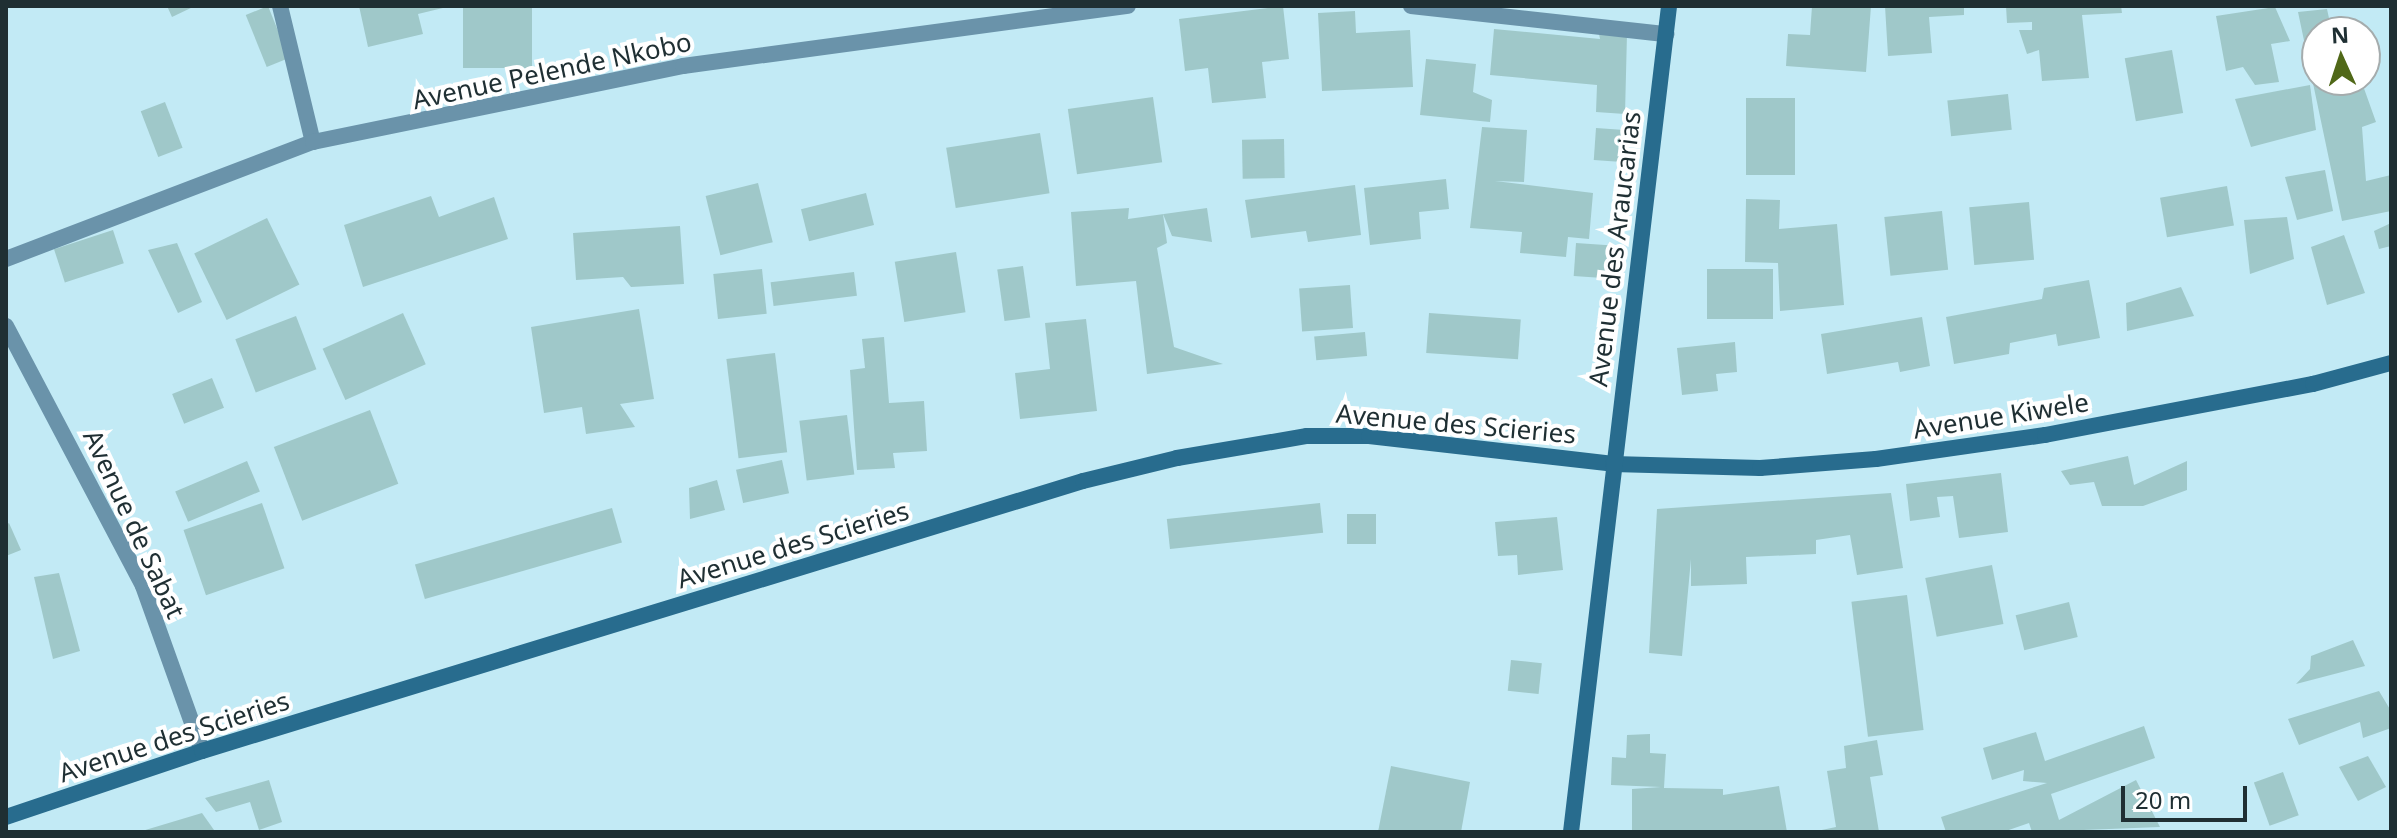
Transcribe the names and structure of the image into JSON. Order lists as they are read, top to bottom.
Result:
{
  "streets": {
    "street": [
      "Avenue Pelende Nkobo",
      "Avenue des Araucarias",
      "Avenue Kiwele",
      "Avenue des Scieries",
      "Avenue de Sabat"
    ]
  },
  "crossings": [
    ["Avenue des Araucarias", "Avenue Kiwele"],
    ["Avenue des Araucarias", "Avenue des Scieries"],
    ["Avenue Kiwele", "Avenue des Scieries"],
    ["Avenue des Scieries", "Avenue de Sabat"]
  ],
  "scale_bar": "20 m",
  "north": "top"
}
